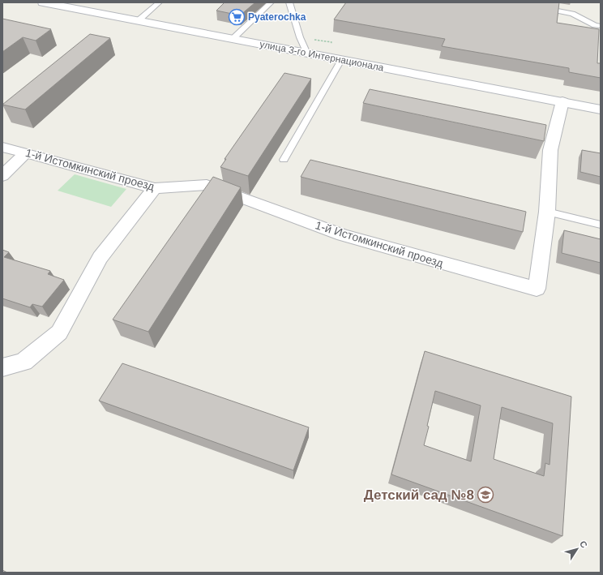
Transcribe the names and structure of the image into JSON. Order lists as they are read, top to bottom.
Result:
{
  "streets": {
    "street": ["улица 3-го Интернационала", "1-й Истомкинский проезд"]
  },
  "crossings": [
    ["улица 3-го Интернационала", "1-й Истомкинский проезд"]
  ],
  "places": {
    "supermarket": ["Pyaterochka"],
    "school or university": ["Детский сад №8"]
  },
  "north": "top right"
}
